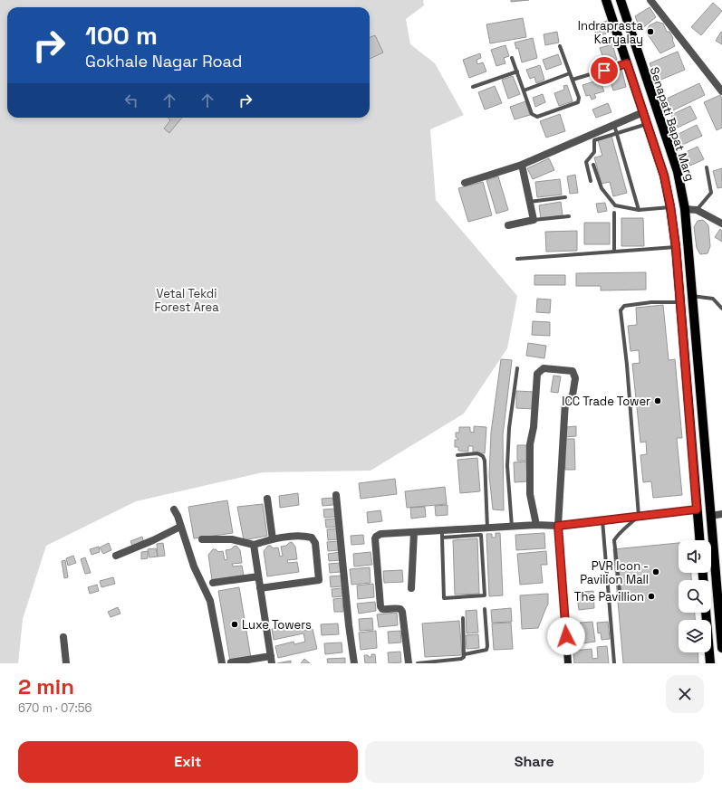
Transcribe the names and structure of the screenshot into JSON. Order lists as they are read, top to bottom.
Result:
{
  "streets": {
    "main road": ["Senapati Bapat Marg"]
  },
  "parks": ["Vetal Tekdi Forest Area"],
  "places": [
    "Indraprasta Karyalay",
    "ICC Trade Tower",
    "PVR Icon - Pavilion Mall",
    "The Pavillion",
    "Luxe Towers"
  ],
  "page": {
    "turn": ["100 m", "Gokhale Nagar Road"],
    "heading": ["2 min", "670 m · 07:56"],
    "buttons": ["Exit", "Share"]
  }
}
